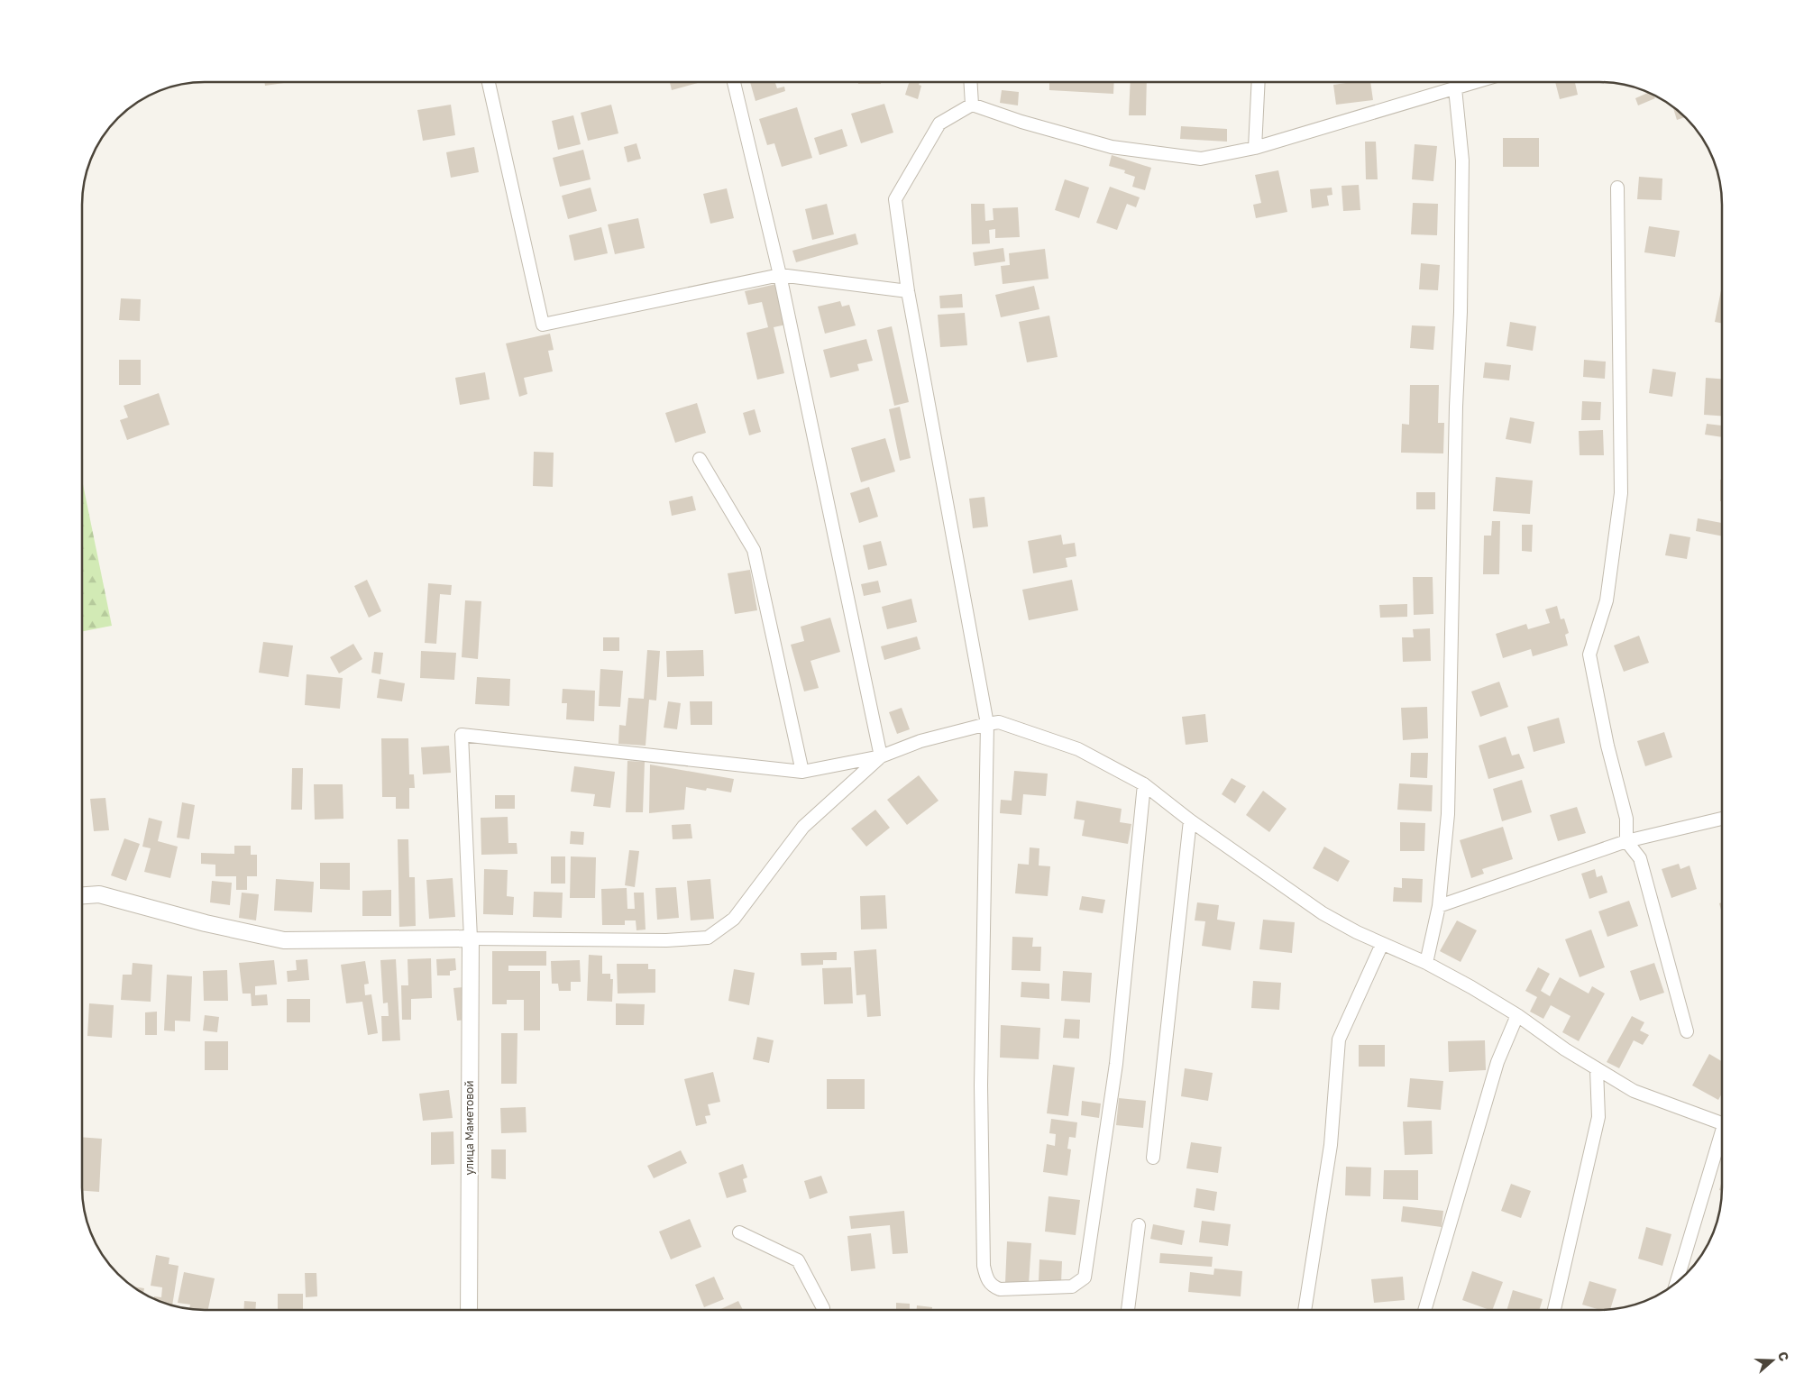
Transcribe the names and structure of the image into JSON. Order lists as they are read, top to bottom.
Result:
{
  "streets": {
    "street": ["улица Маметовой"]
  },
  "north": "right"
}
